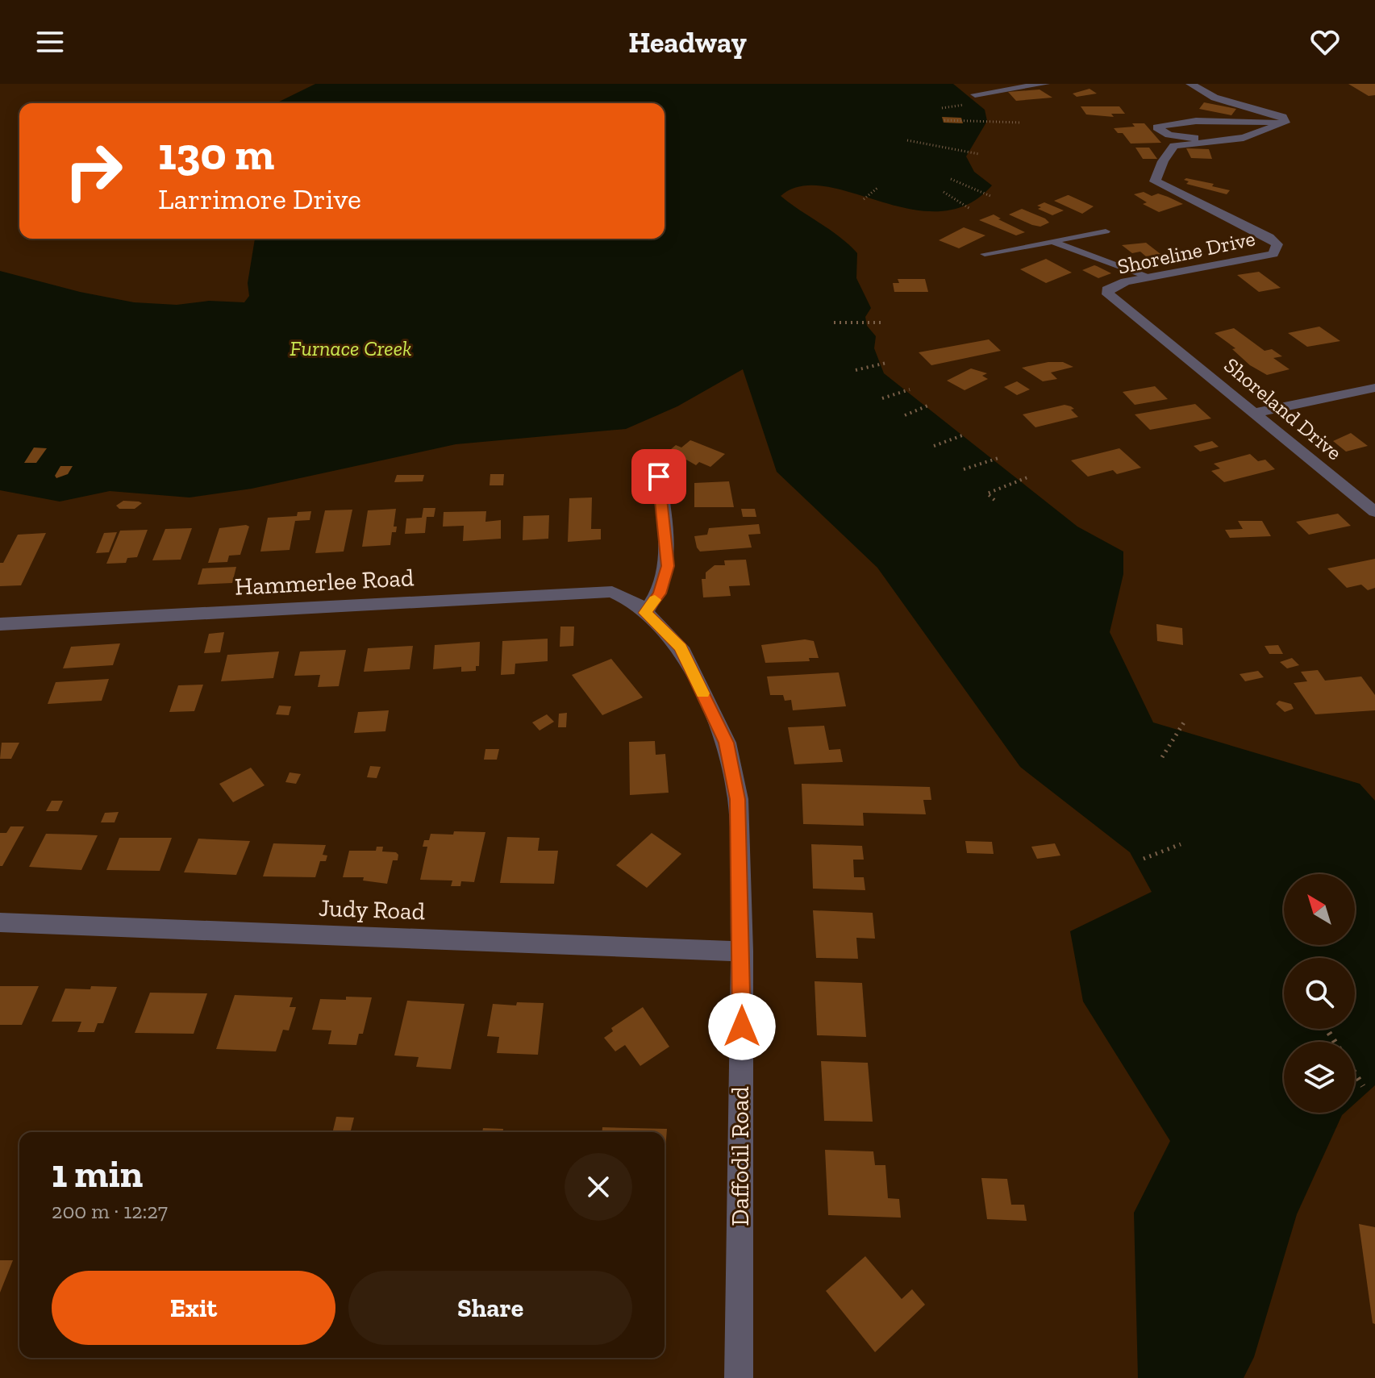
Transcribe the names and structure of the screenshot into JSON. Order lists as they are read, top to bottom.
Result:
{
  "streets": {
    "street": [
      "Shoreline Drive",
      "Shoreland Drive",
      "Hammerlee Road",
      "Judy Road",
      "Daffodil Road"
    ]
  },
  "crossings": [
    ["Shoreline Drive", "Shoreland Drive"],
    ["Hammerlee Road", "Daffodil Road"],
    ["Judy Road", "Daffodil Road"]
  ],
  "water": ["Furnace Creek"],
  "north": "top left",
  "page": {
    "header": "Headway",
    "turn": ["130 m", "Larrimore Drive"],
    "heading": ["1 min", "200 m · 12:27"],
    "buttons": ["Exit", "Share"]
  }
}
